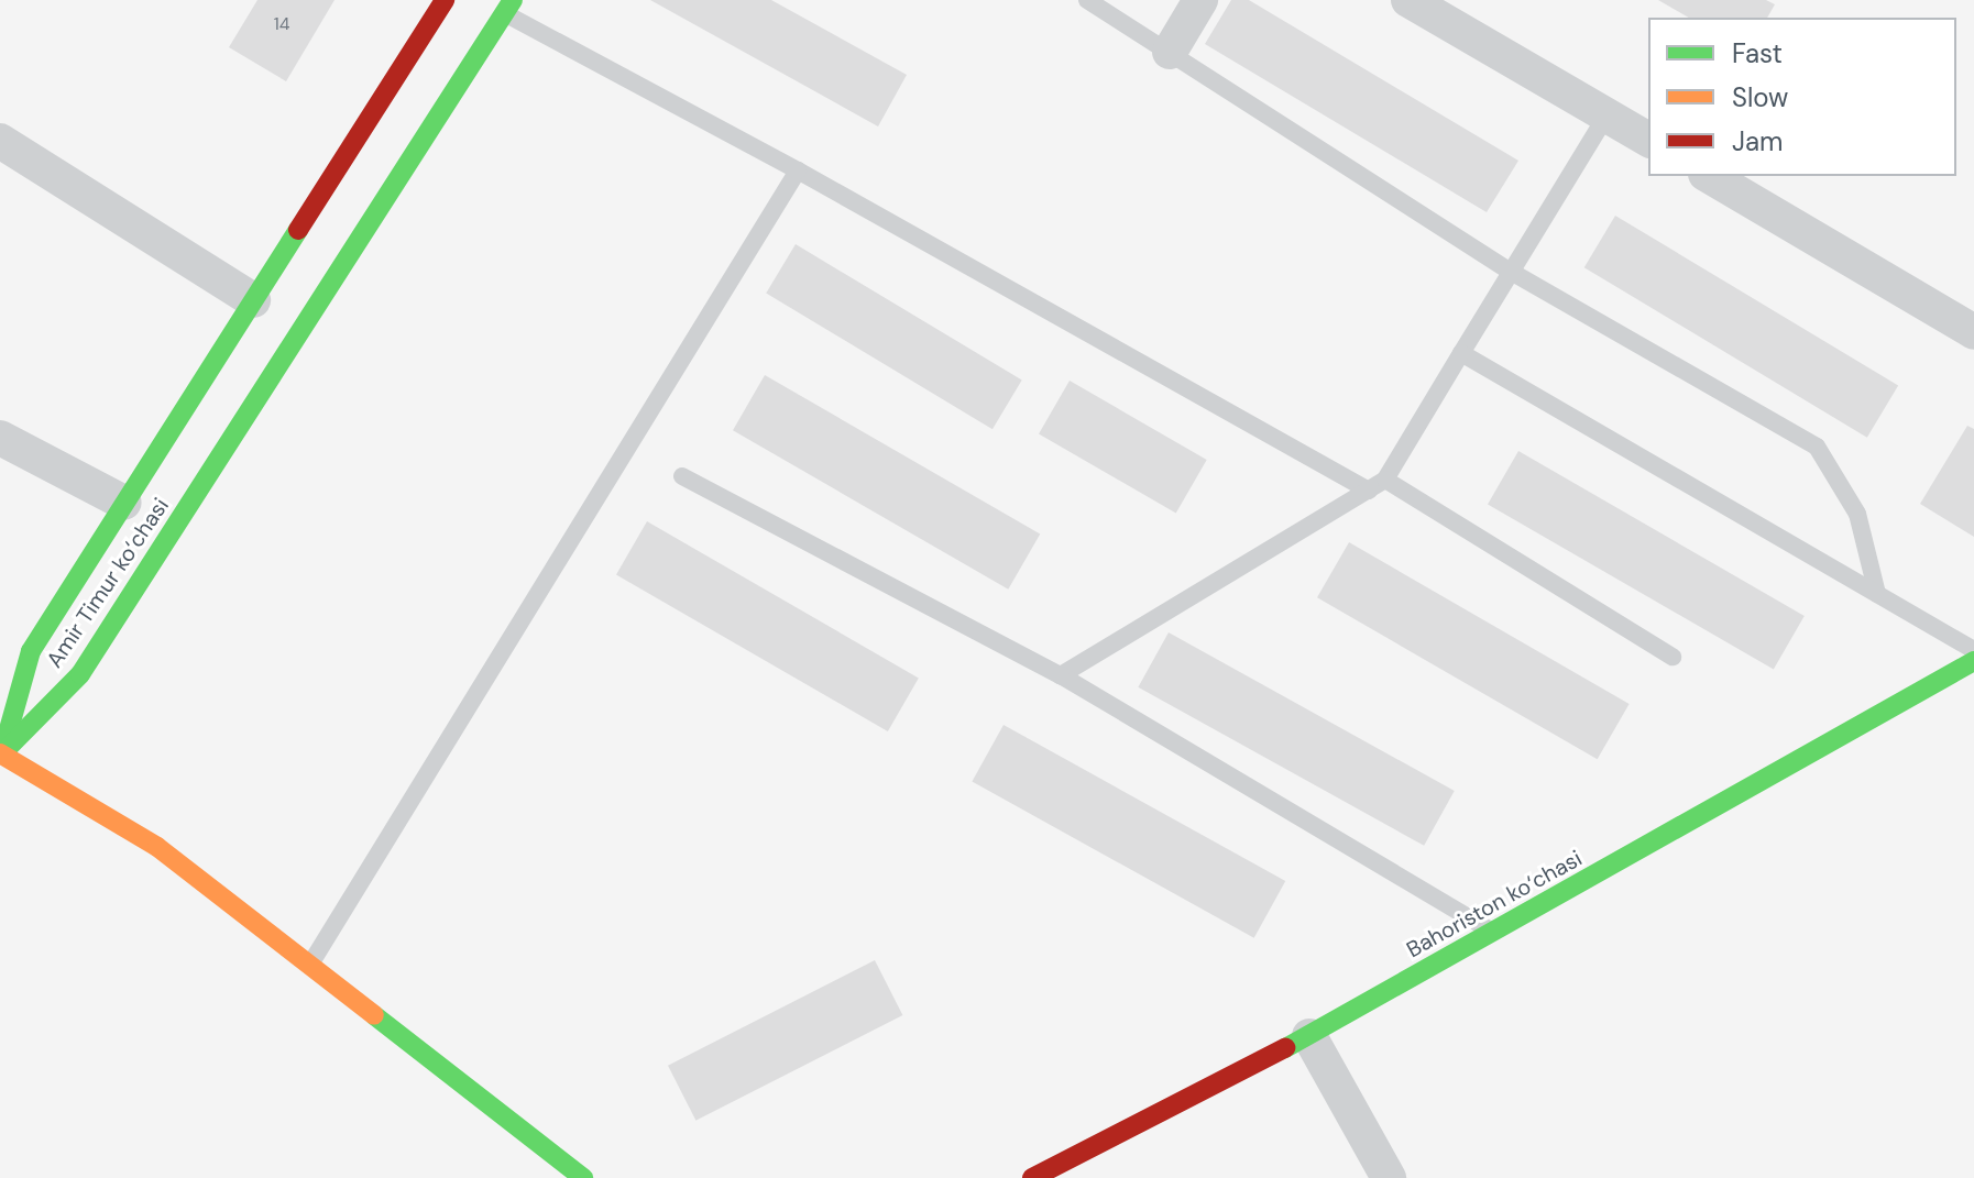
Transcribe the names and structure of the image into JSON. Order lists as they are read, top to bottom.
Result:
{
  "streets": {
    "street": ["Amir Timur ko‘chasi", "Bahoriston ko‘chasi"]
  },
  "house_numbers": ["14"],
  "legend": ["Fast", "Slow", "Jam"]
}
